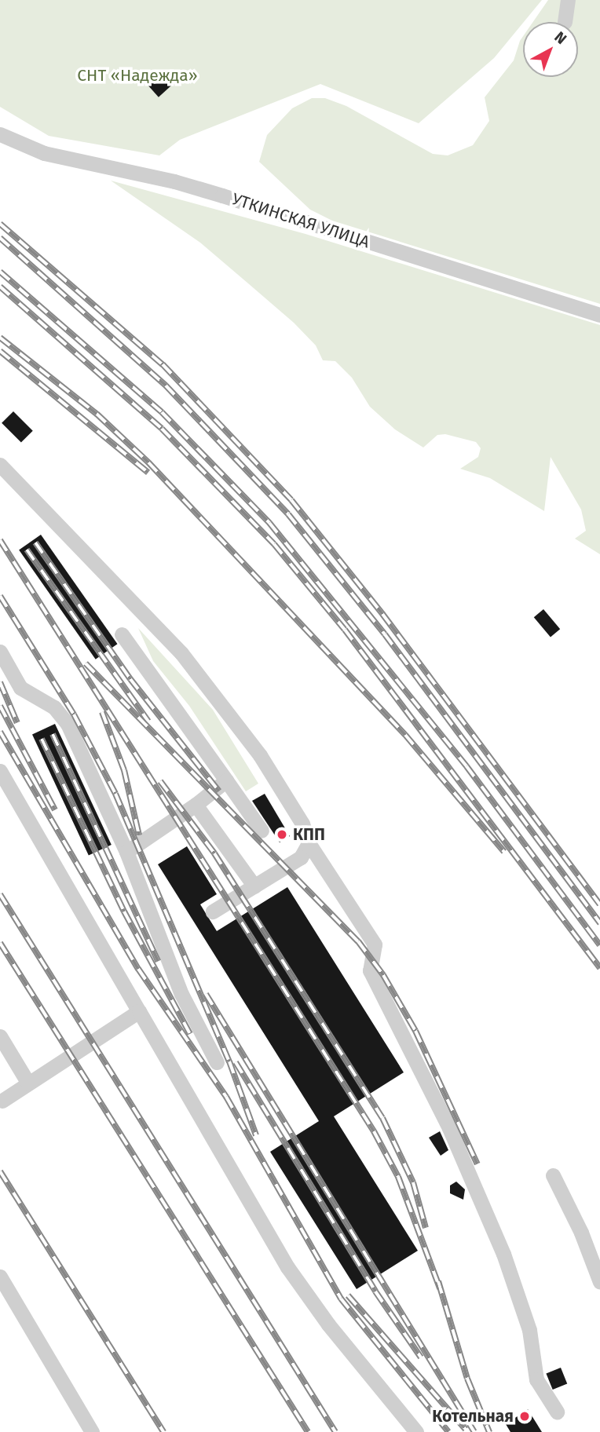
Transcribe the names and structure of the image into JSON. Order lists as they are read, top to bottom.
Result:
{
  "streets": {
    "street": ["УТКИНСКАЯ УЛИЦА"]
  },
  "parks": ["СНТ «Надежда»"],
  "places": ["КПП", "Котельная"],
  "north": "top right"
}
